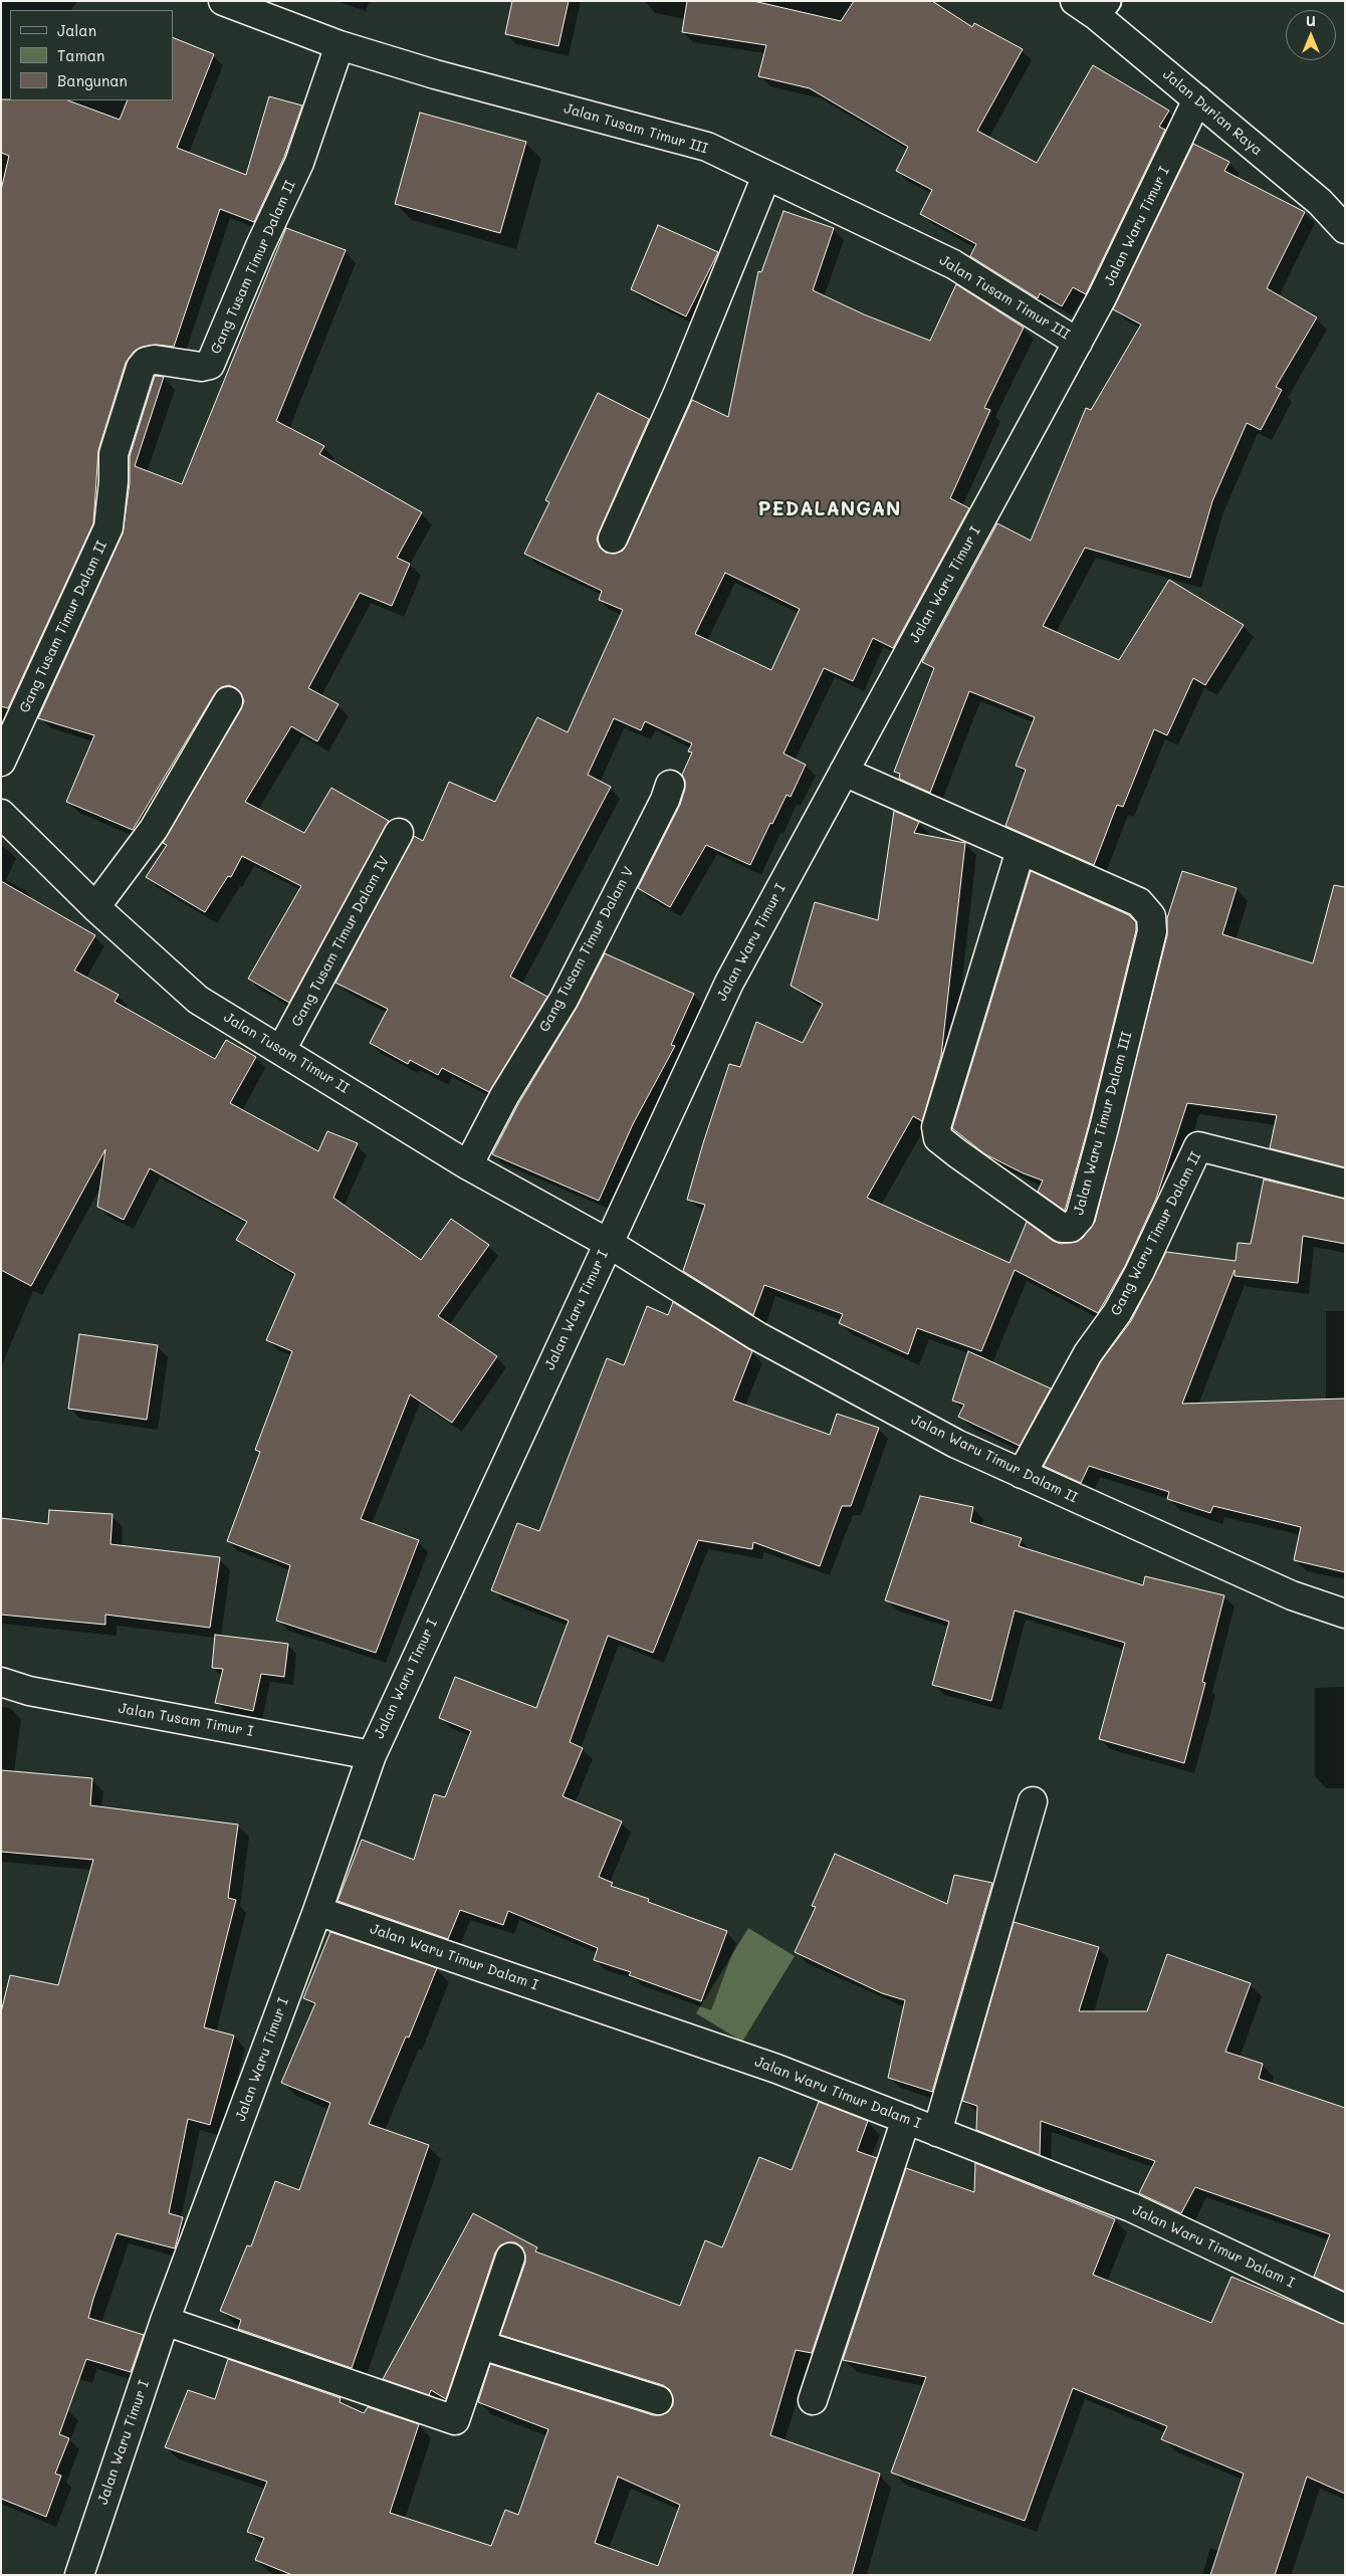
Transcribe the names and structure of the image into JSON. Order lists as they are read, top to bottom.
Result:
{
  "streets": {
    "street": [
      "Jalan Durian Raya",
      "Jalan Tusam Timur III",
      "Jalan Waru Timur I",
      "Gang Tusam Timur Dalam II",
      "Gang Tusam Timur Dalam IV",
      "Gang Tusam Timur Dalam V",
      "Jalan Tusam Timur II",
      "Jalan Waru Timur Dalam III",
      "Gang Waru Timur Dalam II",
      "Jalan Waru Timur Dalam II",
      "Jalan Tusam Timur I",
      "Jalan Waru Timur Dalam I"
    ]
  },
  "crossings": [
    ["Jalan Durian Raya", "Jalan Waru Timur I"],
    ["Jalan Tusam Timur III", "Jalan Waru Timur I"],
    ["Jalan Tusam Timur III", "Gang Tusam Timur Dalam II"],
    ["Jalan Waru Timur I", "Jalan Tusam Timur II"],
    ["Jalan Waru Timur I", "Jalan Waru Timur Dalam III"],
    ["Jalan Waru Timur I", "Jalan Waru Timur Dalam II"],
    ["Jalan Waru Timur I", "Jalan Tusam Timur I"],
    ["Jalan Waru Timur I", "Jalan Waru Timur Dalam I"],
    ["Gang Tusam Timur Dalam IV", "Jalan Tusam Timur II"],
    ["Gang Tusam Timur Dalam V", "Jalan Tusam Timur II"],
    ["Jalan Tusam Timur II", "Jalan Waru Timur Dalam II"],
    ["Gang Waru Timur Dalam II", "Jalan Waru Timur Dalam II"]
  ],
  "districts": ["PEDALANGAN"],
  "legend": ["Jalan", "Taman", "Bangunan"],
  "north": "top"
}
